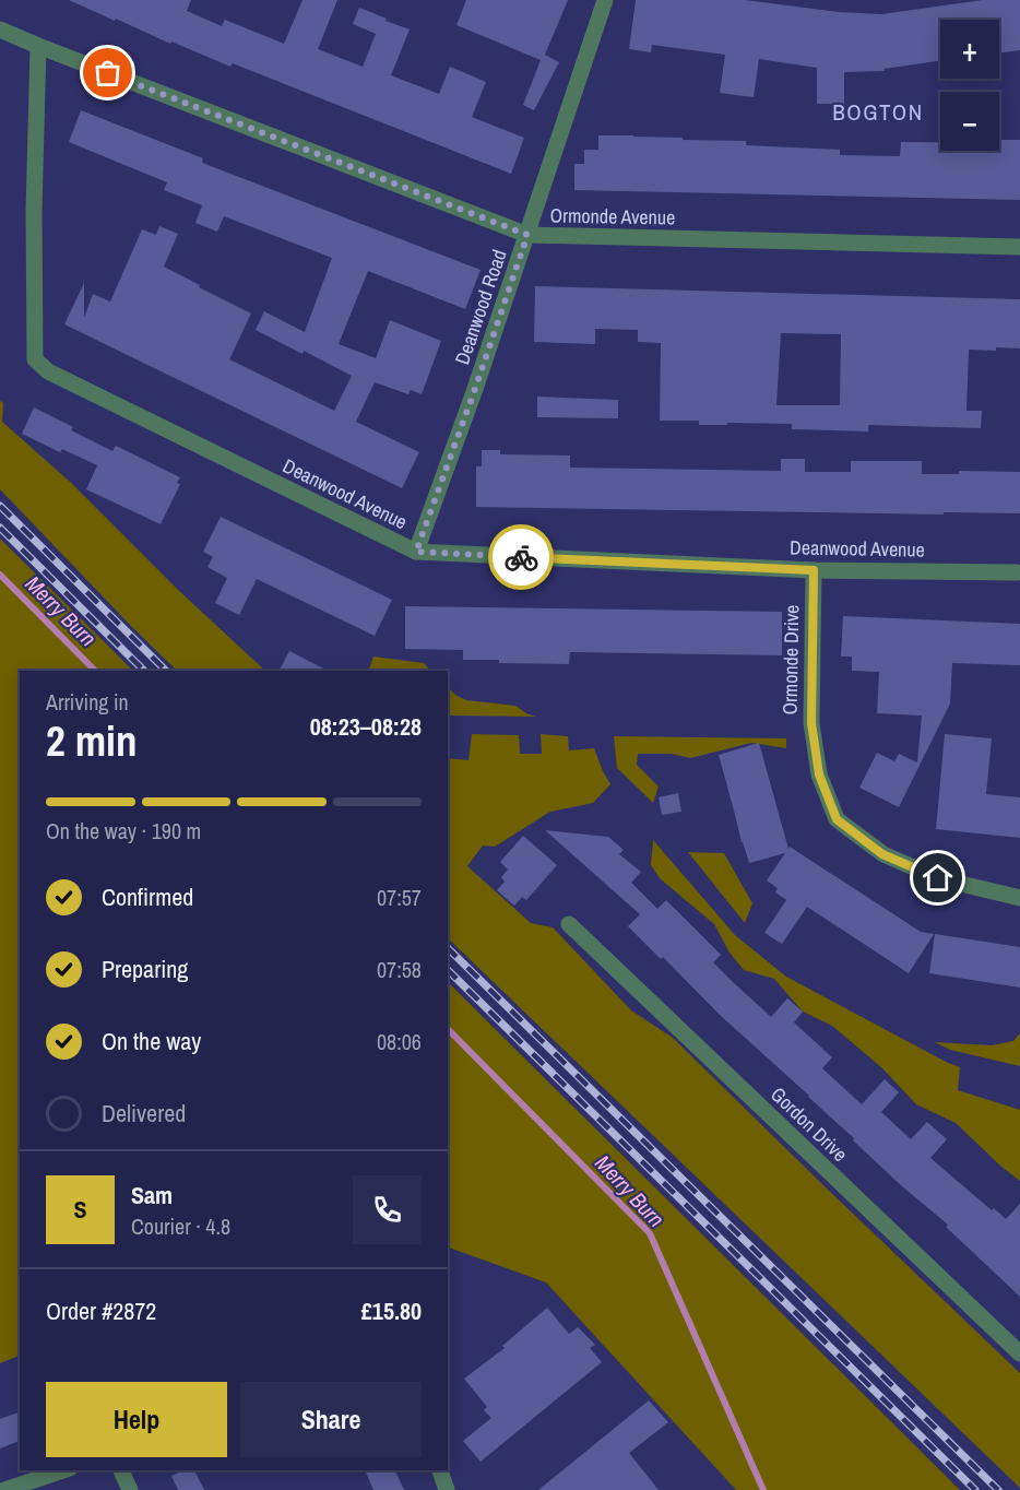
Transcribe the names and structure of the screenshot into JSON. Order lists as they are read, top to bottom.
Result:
{
  "streets": {
    "street": [
      "Ormonde Avenue",
      "Deanwood Road",
      "Deanwood Avenue",
      "Ormonde Drive",
      "Gordon Drive"
    ]
  },
  "crossings": [
    ["Ormonde Avenue", "Deanwood Road"],
    ["Ormonde Avenue", "Deanwood Avenue"],
    ["Deanwood Road", "Deanwood Avenue"],
    ["Deanwood Avenue", "Ormonde Drive"]
  ],
  "districts": ["BOGTON"],
  "water": ["Merry Burn"],
  "page": {
    "map_buttons": ["+", "−"],
    "heading": ["2 min", "Arriving in", "08:23–08:28"],
    "panel": [
      "Sam",
      "Courier · 4.8",
      "Order #2872",
      "£15.80"
    ],
    "bar": "On the way · 190 m",
    "list": [
      ["Confirmed", "07:57"],
      ["Preparing", "07:58"],
      ["On the way", "08:06"],
      "Delivered"
    ],
    "round": "S",
    "buttons": ["Help", "Share"]
  }
}
